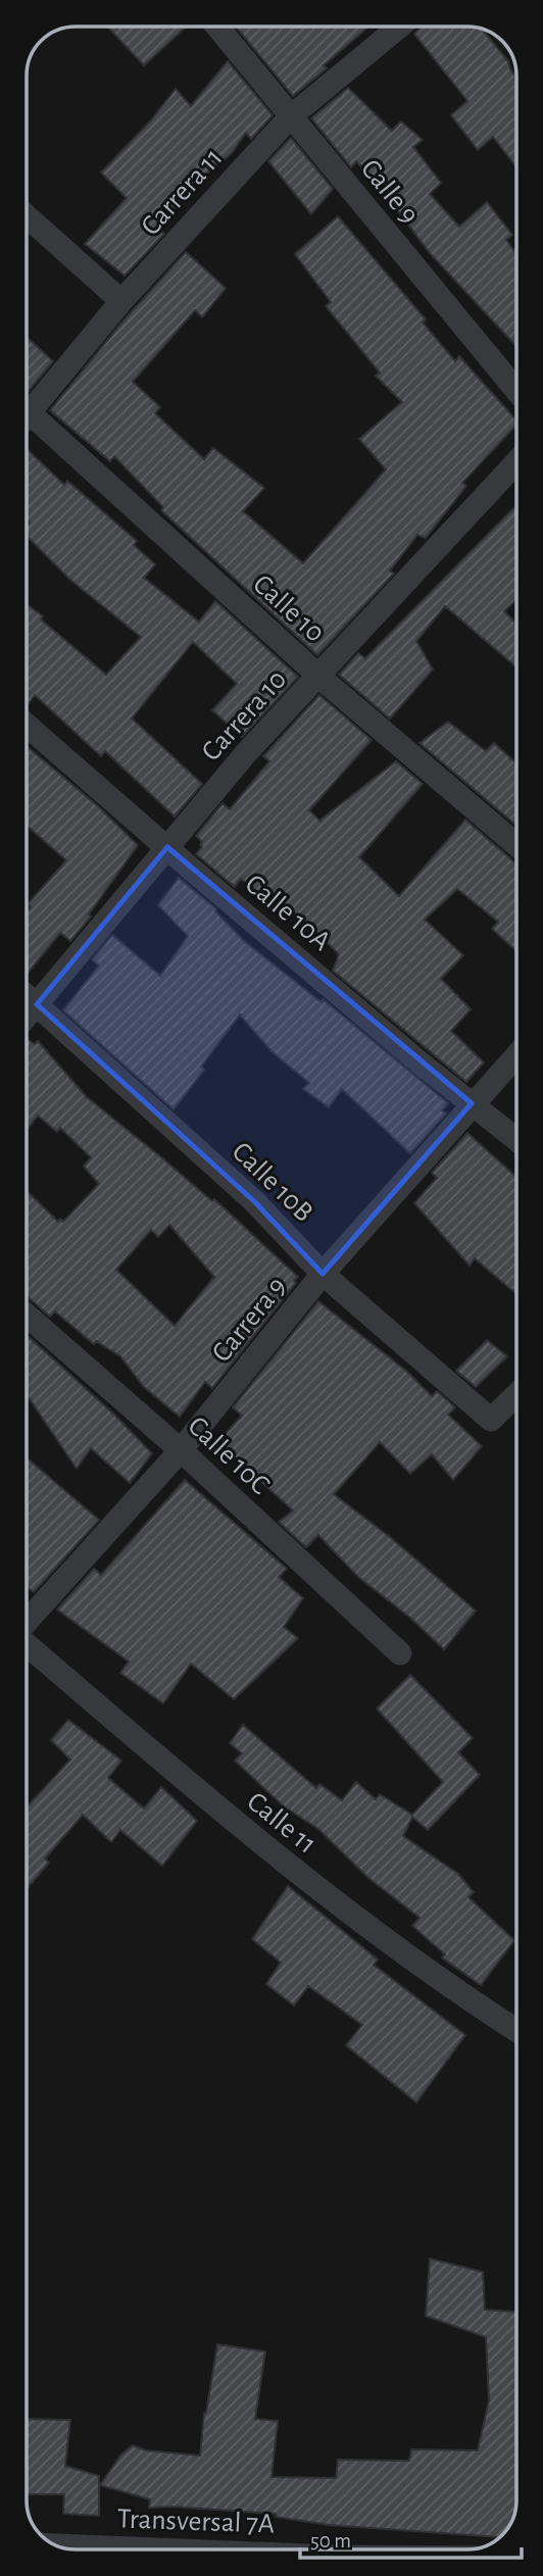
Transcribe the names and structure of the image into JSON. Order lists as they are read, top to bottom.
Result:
{
  "streets": {
    "street": [
      "Carrera 11",
      "Calle 9",
      "Calle 10",
      "Carrera 10",
      "Calle 10A",
      "Calle 10B",
      "Carrera 9",
      "Calle 10C",
      "Calle 11",
      "Transversal 7A"
    ]
  },
  "crossings": [
    ["Carrera 11", "Calle 9"],
    ["Calle 10", "Carrera 10"],
    ["Carrera 10", "Calle 10A"],
    ["Carrera 10", "Calle 10B"],
    ["Calle 10A", "Carrera 9"],
    ["Calle 10B", "Carrera 9"],
    ["Carrera 9", "Calle 10C"]
  ],
  "scale_bar": "50 m"
}
